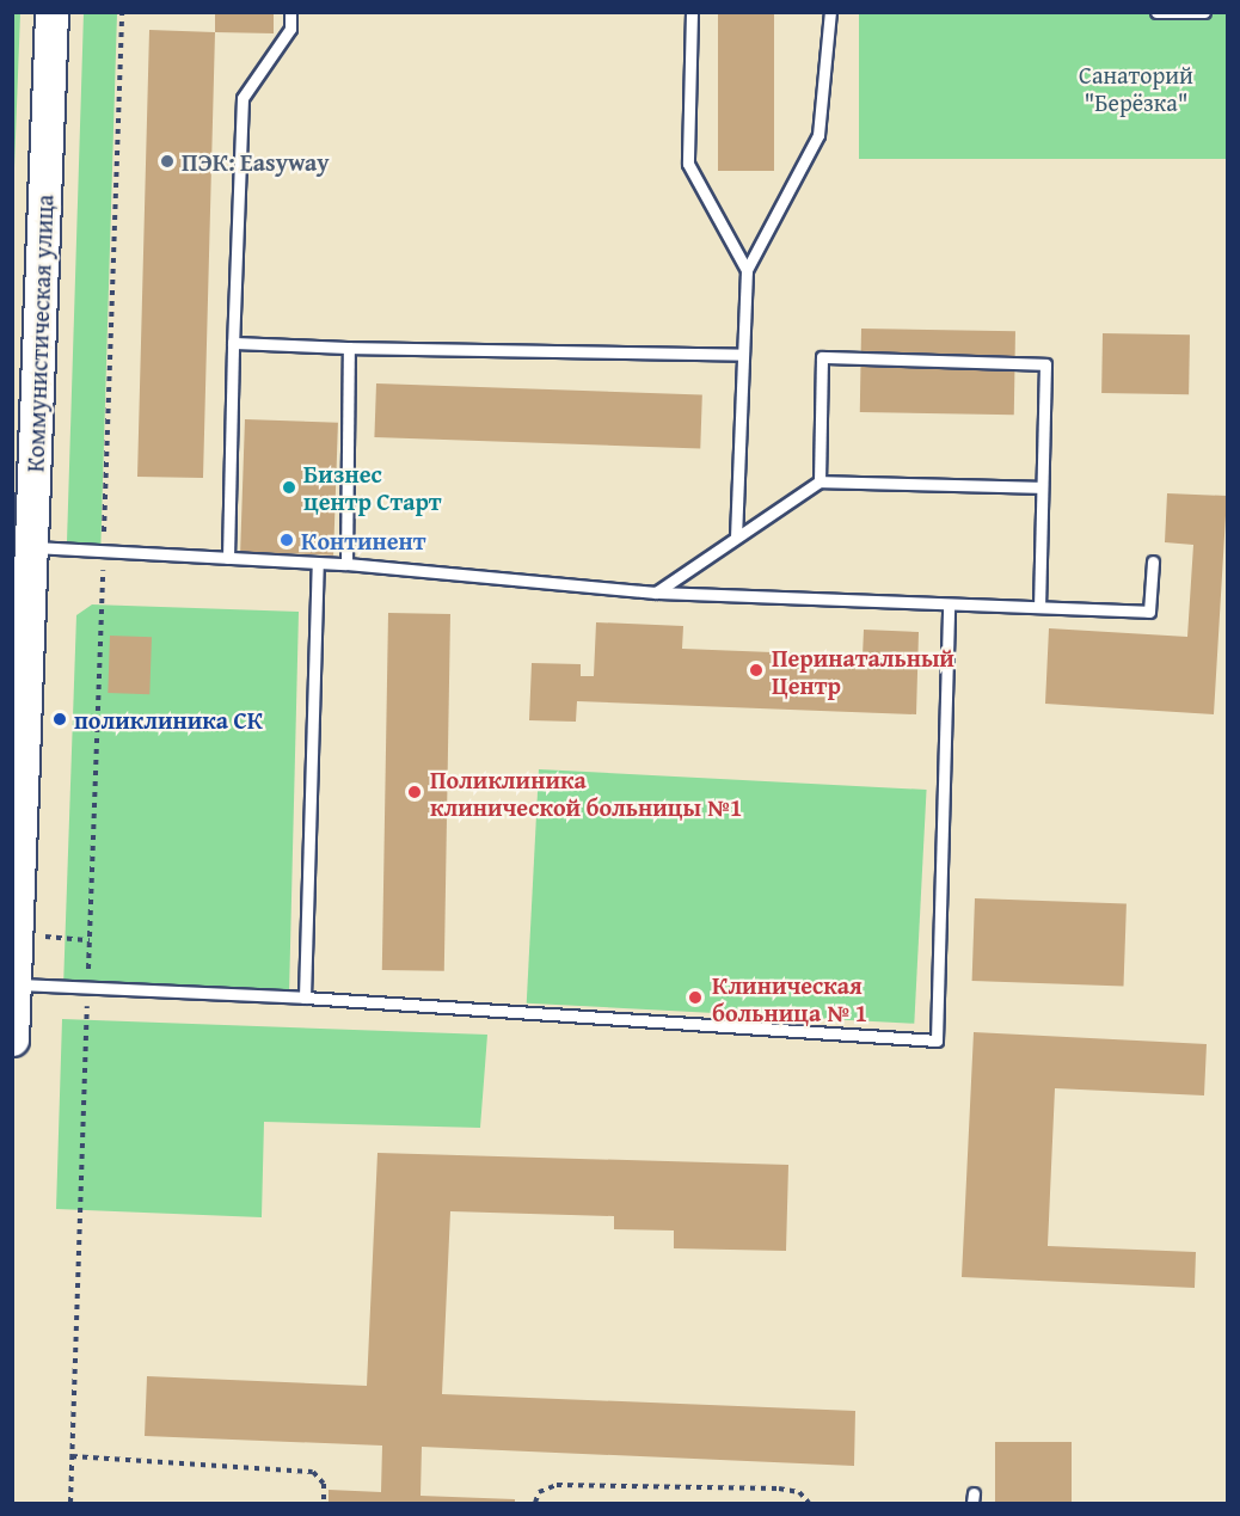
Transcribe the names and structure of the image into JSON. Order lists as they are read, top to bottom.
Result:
{
  "streets": {
    "main road": ["Коммунистическая улица"]
  },
  "parks": ["Санаторий \"Берёзка\""],
  "places": [
    "ПЭК: Easyway",
    "Бизнес центр Старт",
    "Континент",
    "Перинатальный Центр",
    "поликлиника СК",
    "Поликлиника клинической больницы №1",
    "Клиническая больница № 1"
  ]
}
